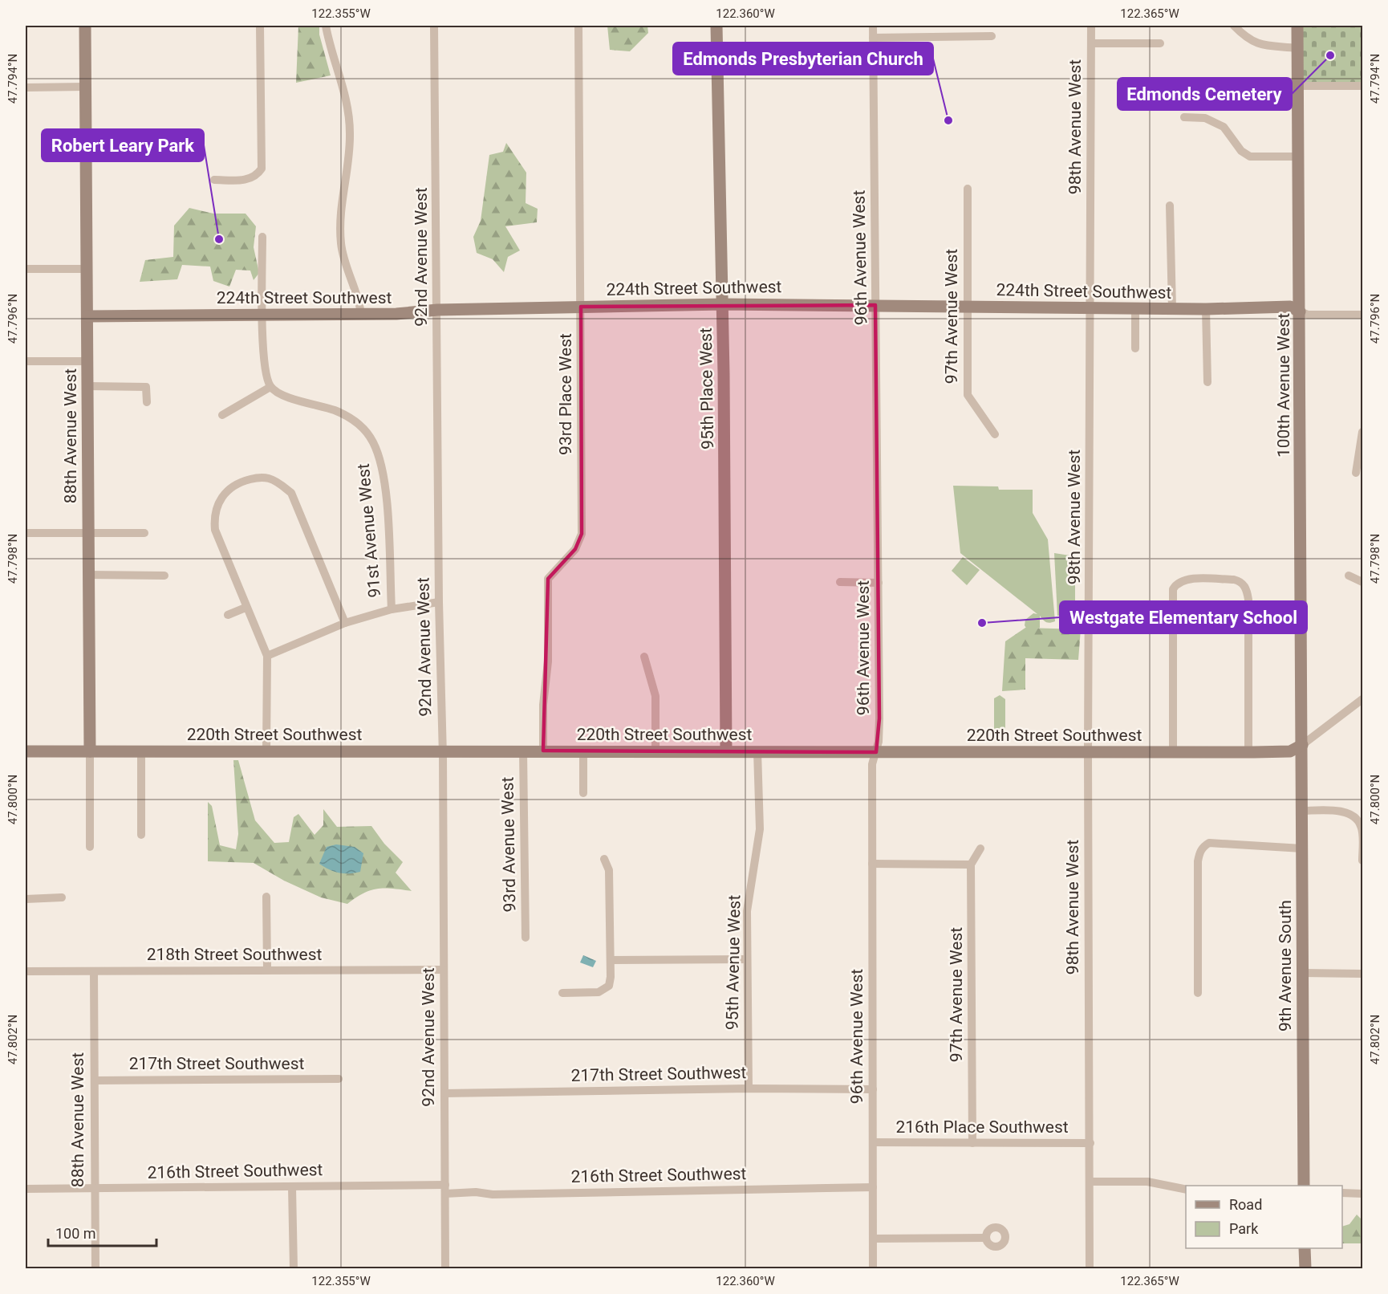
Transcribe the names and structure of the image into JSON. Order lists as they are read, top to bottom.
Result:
{
  "streets": {
    "street": [
      "98th Avenue West",
      "92nd Avenue West",
      "96th Avenue West",
      "224th Street Southwest",
      "97th Avenue West",
      "100th Avenue West",
      "95th Place West",
      "93rd Place West",
      "88th Avenue West",
      "91st Avenue West",
      "220th Street Southwest",
      "93rd Avenue West",
      "218th Street Southwest",
      "95th Avenue West",
      "9th Avenue South",
      "217th Street Southwest",
      "216th Place Southwest",
      "216th Street Southwest"
    ]
  },
  "crossings": [
    ["98th Avenue West", "224th Street Southwest"],
    ["98th Avenue West", "220th Street Southwest"],
    ["98th Avenue West", "216th Place Southwest"],
    ["92nd Avenue West", "224th Street Southwest"],
    ["92nd Avenue West", "220th Street Southwest"],
    ["92nd Avenue West", "218th Street Southwest"],
    ["92nd Avenue West", "217th Street Southwest"],
    ["92nd Avenue West", "216th Street Southwest"],
    ["96th Avenue West", "224th Street Southwest"],
    ["96th Avenue West", "220th Street Southwest"],
    ["96th Avenue West", "217th Street Southwest"],
    ["96th Avenue West", "216th Place Southwest"],
    ["96th Avenue West", "216th Street Southwest"],
    ["224th Street Southwest", "97th Avenue West"],
    ["224th Street Southwest", "100th Avenue West"],
    ["224th Street Southwest", "95th Place West"],
    ["224th Street Southwest", "93rd Place West"],
    ["224th Street Southwest", "88th Avenue West"],
    ["97th Avenue West", "216th Place Southwest"],
    ["100th Avenue West", "220th Street Southwest"],
    ["100th Avenue West", "9th Avenue South"],
    ["95th Place West", "220th Street Southwest"],
    ["93rd Place West", "220th Street Southwest"],
    ["88th Avenue West", "220th Street Southwest"],
    ["88th Avenue West", "218th Street Southwest"],
    ["88th Avenue West", "217th Street Southwest"],
    ["88th Avenue West", "216th Street Southwest"],
    ["220th Street Southwest", "93rd Avenue West"],
    ["220th Street Southwest", "95th Avenue West"],
    ["220th Street Southwest", "9th Avenue South"],
    ["95th Avenue West", "217th Street Southwest"]
  ],
  "places": [
    "Edmonds Cemetery",
    "Edmonds Presbyterian Church",
    "Robert Leary Park",
    "Westgate Elementary School"
  ],
  "legend": ["Road", "Park"],
  "scale_bar": "100 m",
  "coordinates": [
    "122.355°W",
    "122.360°W",
    "122.365°W",
    "47.794°N",
    "47.796°N",
    "47.798°N",
    "47.800°N",
    "47.802°N"
  ]
}
